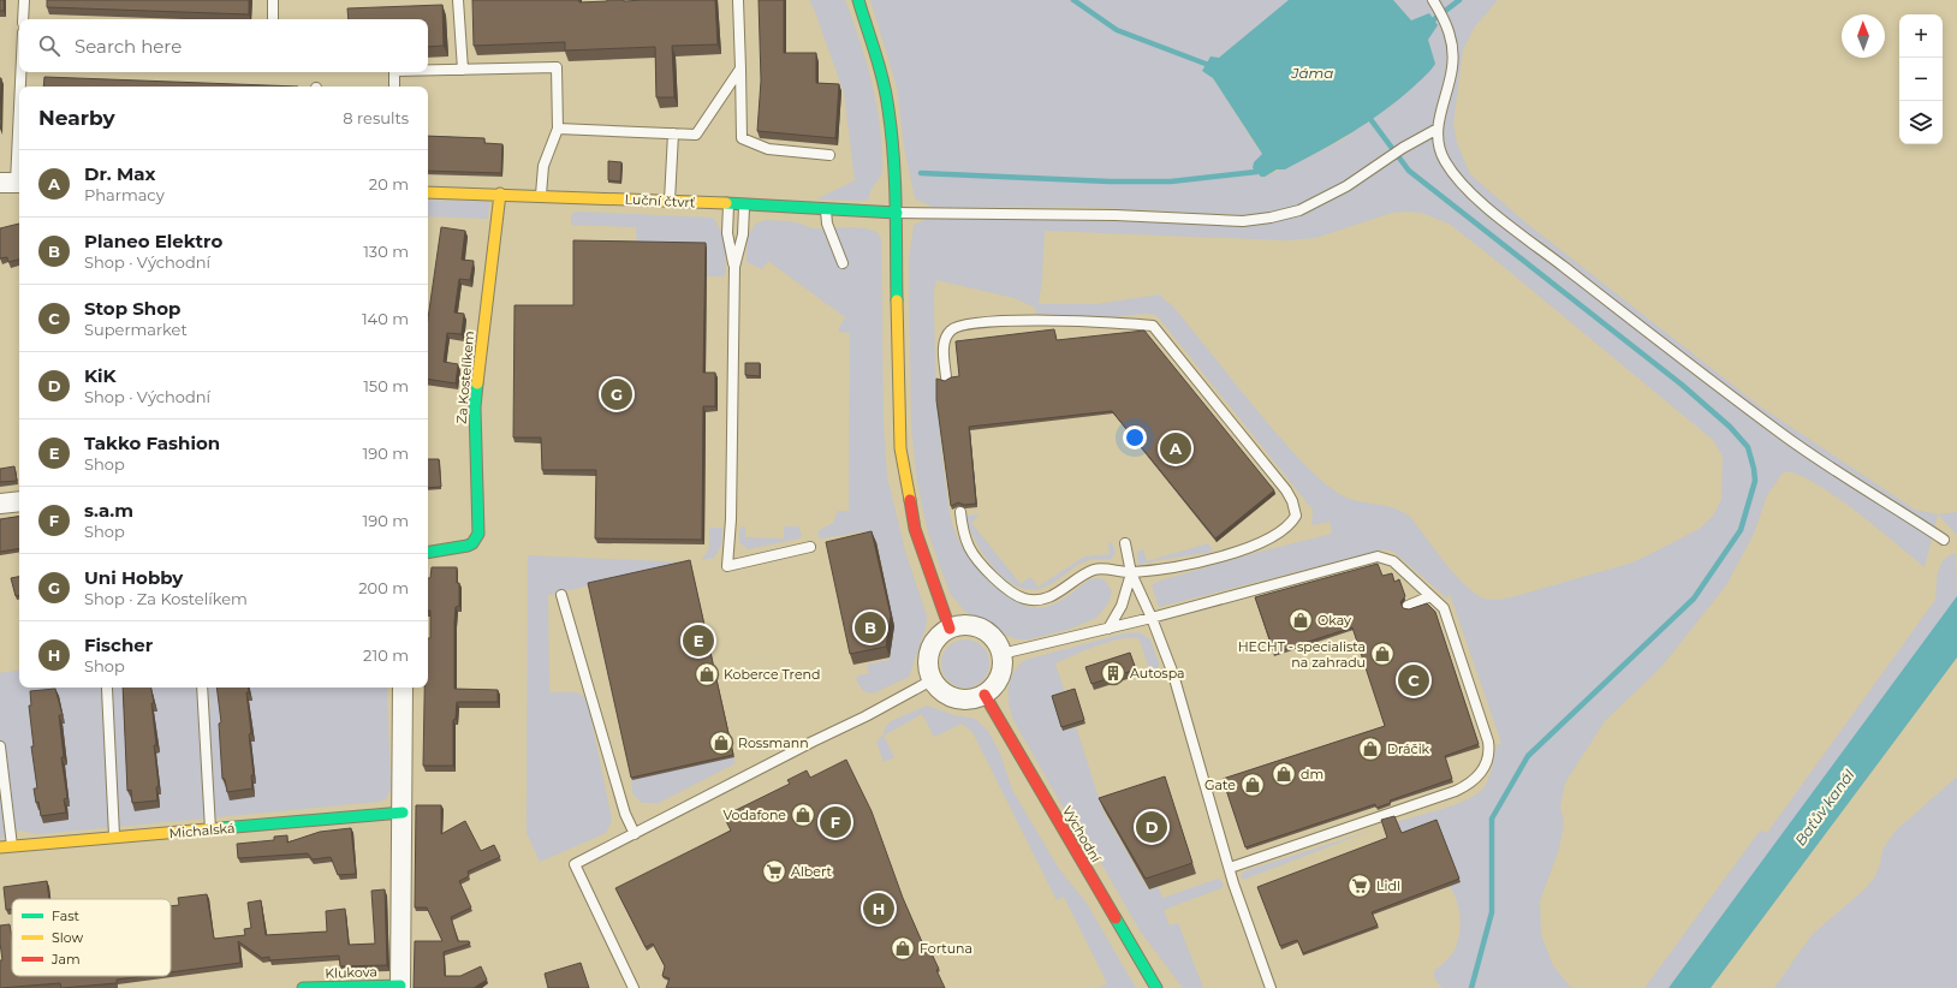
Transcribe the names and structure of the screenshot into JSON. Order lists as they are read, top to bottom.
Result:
{
  "streets": {
    "street": [
      "Luční čtvrť",
      "Za Kostelíkem",
      "Michalská",
      "Východní",
      "Klukova"
    ]
  },
  "crossings": [
    ["Luční čtvrť", "Za Kostelíkem"]
  ],
  "water": ["Jáma", "Baťův kanál"],
  "places": {
    "shop": [
      "Okay",
      "HECHT - specialista na zahradu",
      "Koberce Trend",
      "Rossmann",
      "Dráčik",
      "dm",
      "Gate",
      "Vodafone",
      "Fortuna"
    ],
    "building": ["Autospa"],
    "supermarket": ["Albert", "Lidl"]
  },
  "legend": ["Fast", "Slow", "Jam"],
  "north": "top",
  "page": {
    "map_buttons": ["+", "−"],
    "search": "Search here",
    "heading": ["Nearby", "8 results"],
    "list": [
      {
        "mark": "A",
        "name": "Dr. Max",
        "note": "Pharmacy",
        "value": "20 m"
      },
      {
        "mark": "B",
        "name": "Planeo Elektro",
        "note": "Shop · Východní",
        "value": "130 m"
      },
      {
        "mark": "C",
        "name": "Stop Shop",
        "note": "Supermarket",
        "value": "140 m"
      },
      {
        "mark": "D",
        "name": "KiK",
        "note": "Shop · Východní",
        "value": "150 m"
      },
      {
        "mark": "E",
        "name": "Takko Fashion",
        "note": "Shop",
        "value": "190 m"
      },
      {
        "mark": "F",
        "name": "s.a.m",
        "note": "Shop",
        "value": "190 m"
      },
      {
        "mark": "G",
        "name": "Uni Hobby",
        "note": "Shop · Za Kostelíkem",
        "value": "200 m"
      },
      {
        "mark": "H",
        "name": "Fischer",
        "note": "Shop",
        "value": "210 m"
      }
    ],
    "pins": [
      "G",
      "A",
      "B",
      "E",
      "C",
      "F",
      "D",
      "H"
    ]
  }
}
